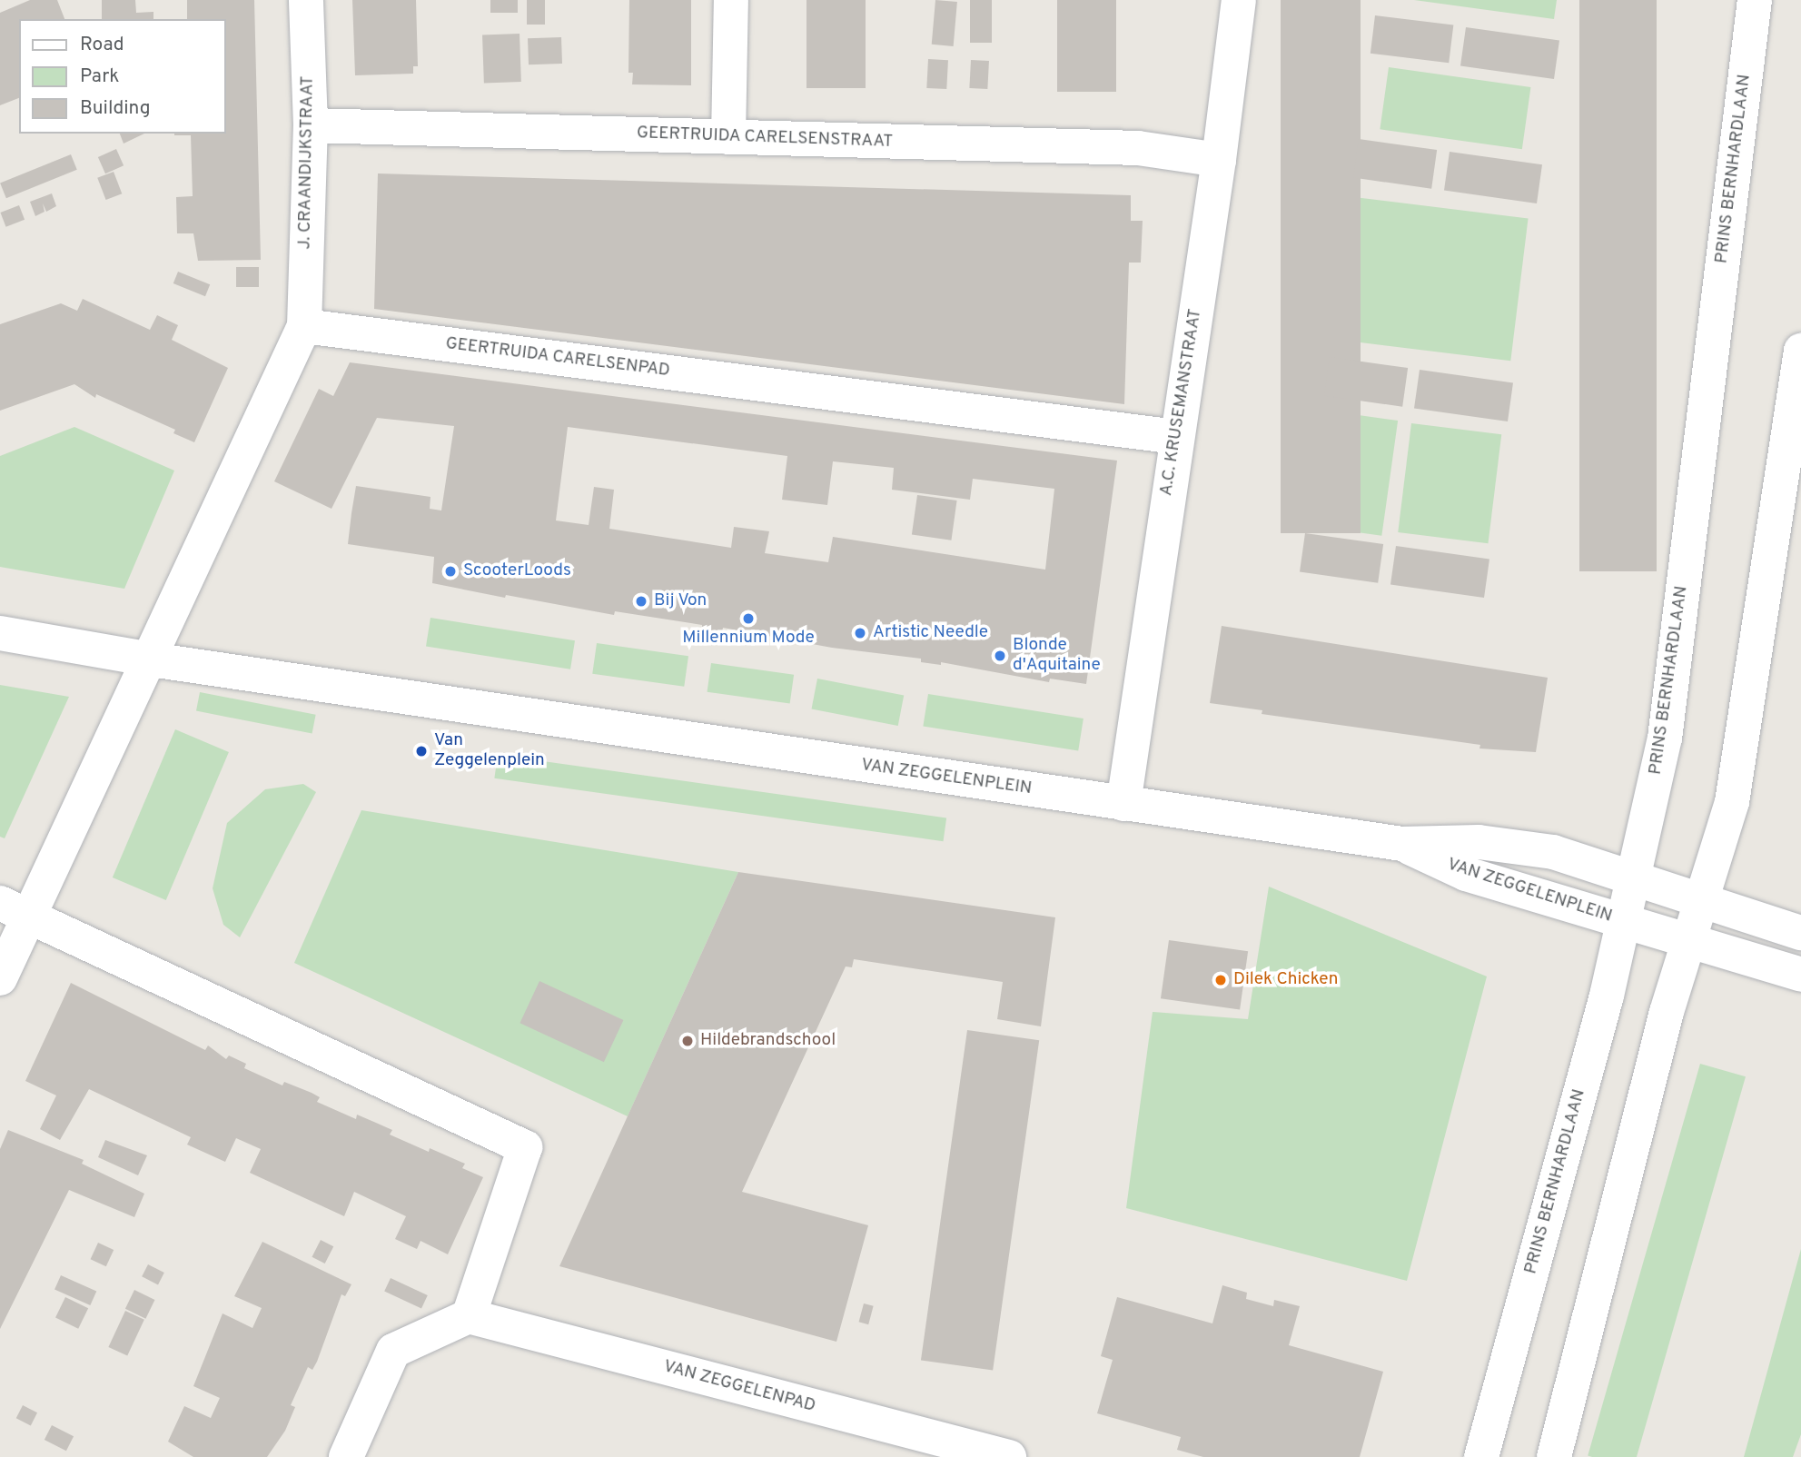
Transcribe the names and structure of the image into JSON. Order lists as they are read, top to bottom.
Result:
{
  "streets": {
    "street": [
      "GEERTRUIDA CARELSENSTRAAT",
      "J. CRAANDIJKSTRAAT",
      "PRINS BERNHARDLAAN",
      "GEERTRUIDA CARELSENPAD",
      "A.C. KRUSEMANSTRAAT",
      "VAN ZEGGELENPLEIN",
      "VAN ZEGGELENPAD"
    ]
  },
  "crossings": [
    ["GEERTRUIDA CARELSENSTRAAT", "J. CRAANDIJKSTRAAT"],
    ["GEERTRUIDA CARELSENSTRAAT", "A.C. KRUSEMANSTRAAT"],
    ["J. CRAANDIJKSTRAAT", "GEERTRUIDA CARELSENPAD"],
    ["PRINS BERNHARDLAAN", "VAN ZEGGELENPLEIN"],
    ["GEERTRUIDA CARELSENPAD", "A.C. KRUSEMANSTRAAT"],
    ["A.C. KRUSEMANSTRAAT", "VAN ZEGGELENPLEIN"]
  ],
  "places": [
    "ScooterLoods",
    "Bij Von",
    "Millennium Mode",
    "Artistic Needle",
    "Blonde d'Aquitaine",
    "Van Zeggelenplein",
    "Dilek Chicken",
    "Hildebrandschool"
  ],
  "legend": ["Road", "Park", "Building"]
}
